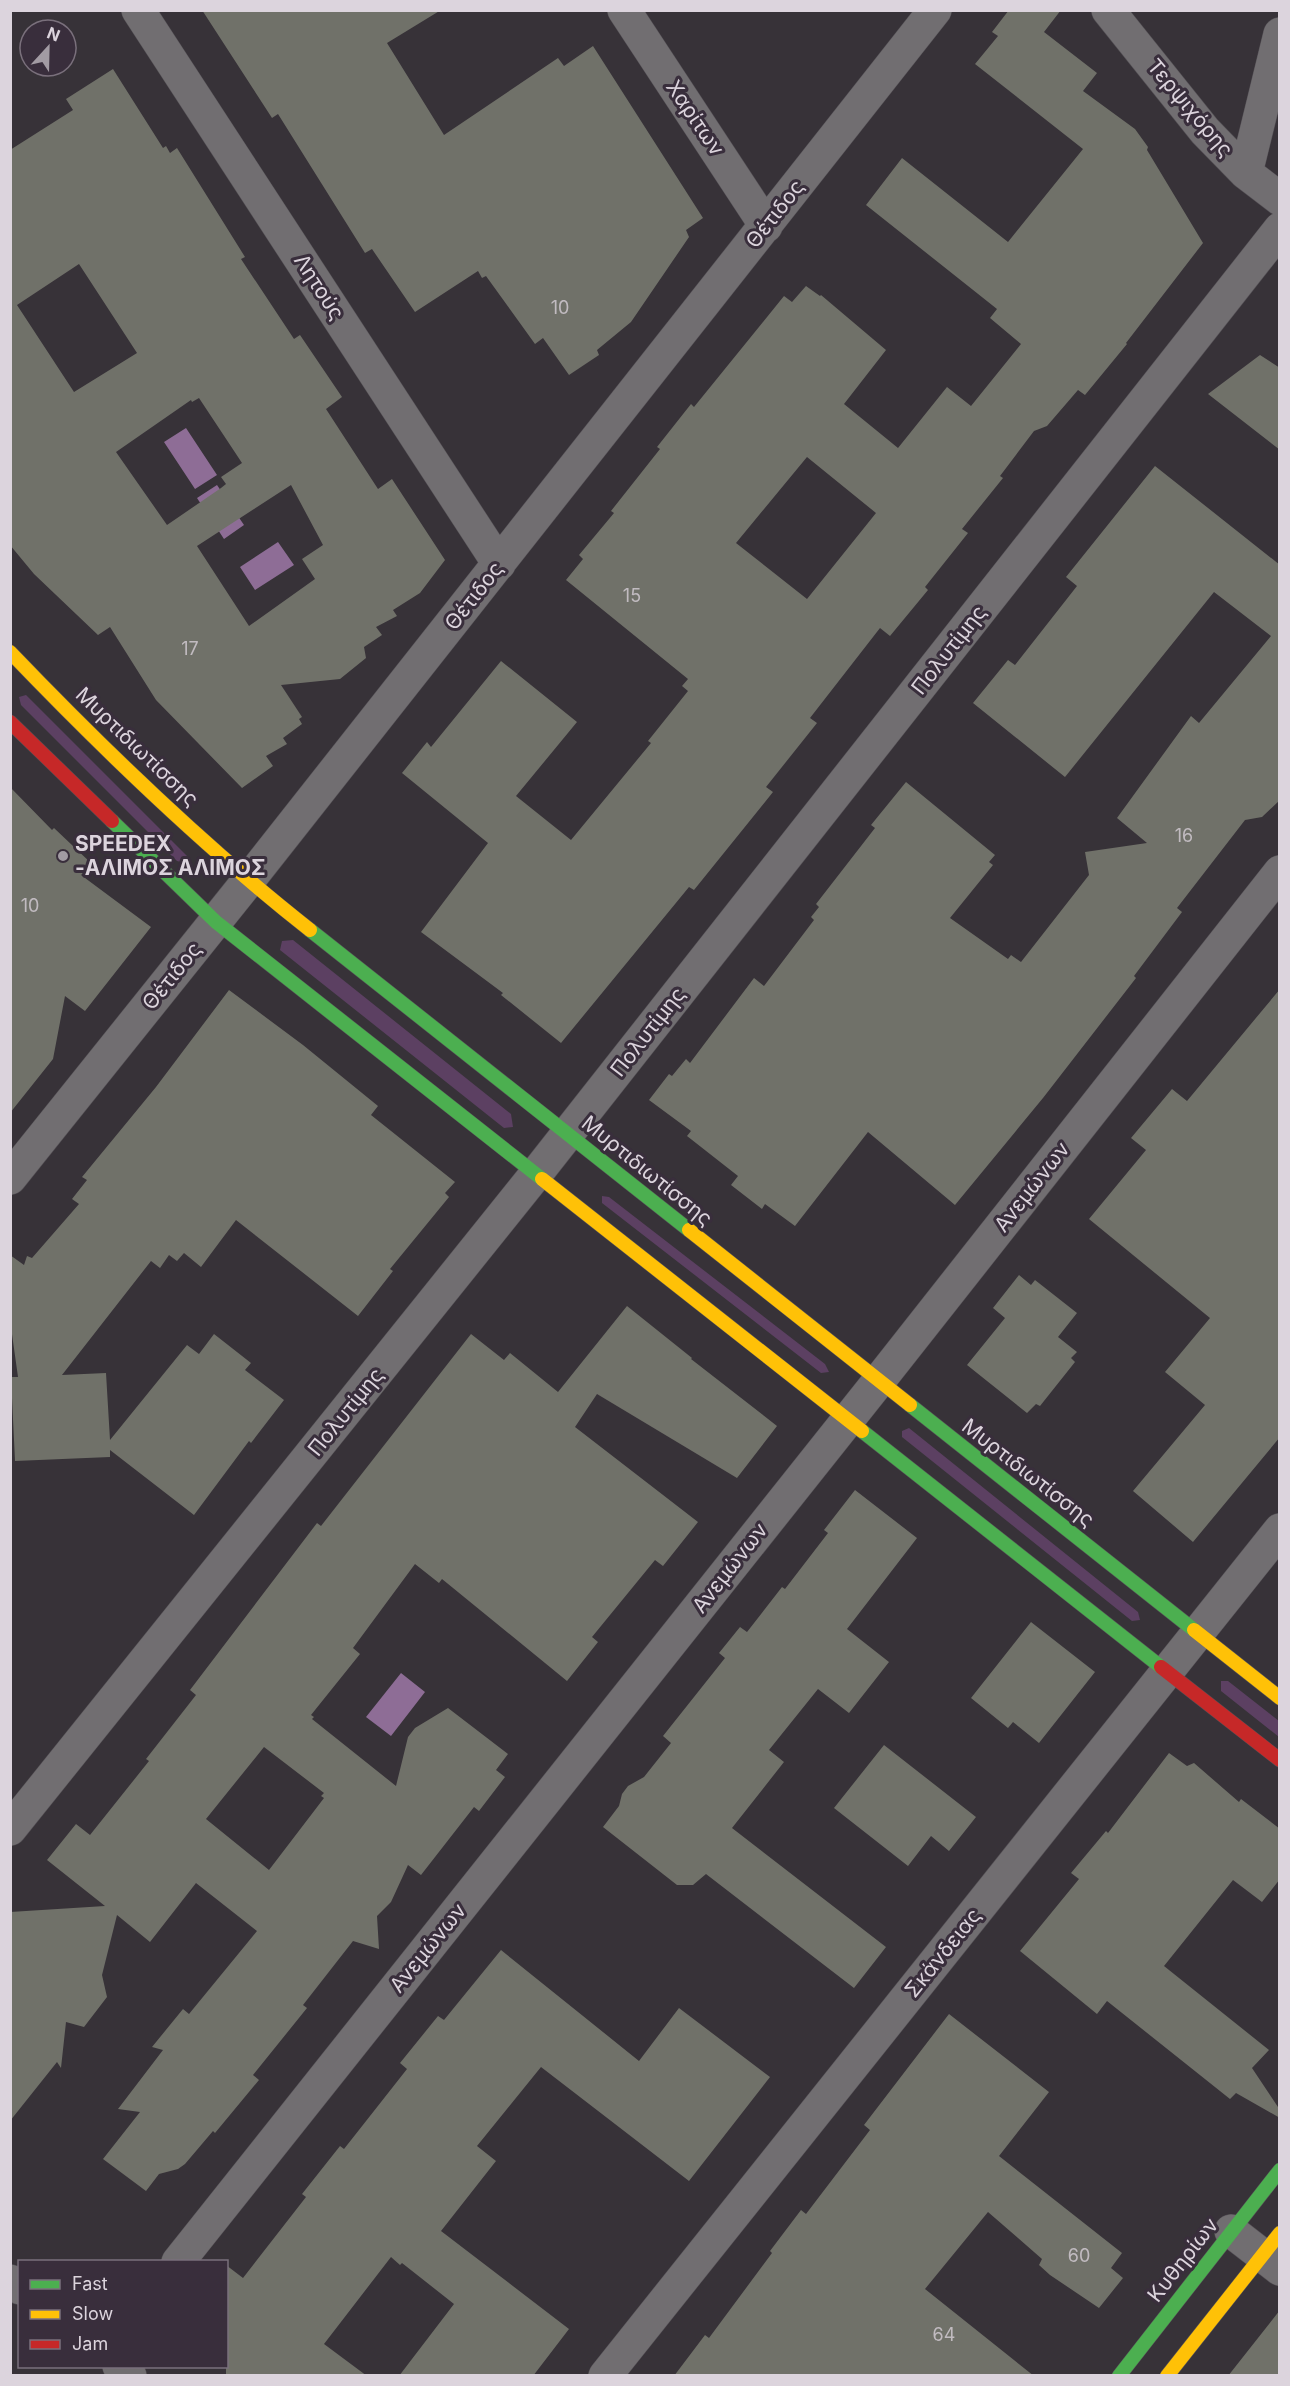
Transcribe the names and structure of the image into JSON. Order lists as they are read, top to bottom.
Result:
{
  "streets": {
    "street": [
      "Τερψιχόρης",
      "Χαρίτων",
      "Θέτιδος",
      "Λητούς",
      "Πολυτίμης",
      "Μυρτιδιωτίσσης",
      "Ανεμώνων",
      "Σκάνδειας",
      "Κυθηρίων"
    ]
  },
  "crossings": [
    ["Χαρίτων", "Θέτιδος"],
    ["Θέτιδος", "Λητούς"],
    ["Θέτιδος", "Μυρτιδιωτίσσης"],
    ["Πολυτίμης", "Μυρτιδιωτίσσης"],
    ["Μυρτιδιωτίσσης", "Ανεμώνων"],
    ["Μυρτιδιωτίσσης", "Σκάνδειας"]
  ],
  "places": ["SPEEDEX -ΑΛΙΜΟΣ ΑΛΙΜΟΣ"],
  "house_numbers": [
    "10",
    "15",
    "17",
    "16",
    "10",
    "60",
    "64"
  ],
  "legend": ["Fast", "Slow", "Jam"],
  "north": "top"
}
